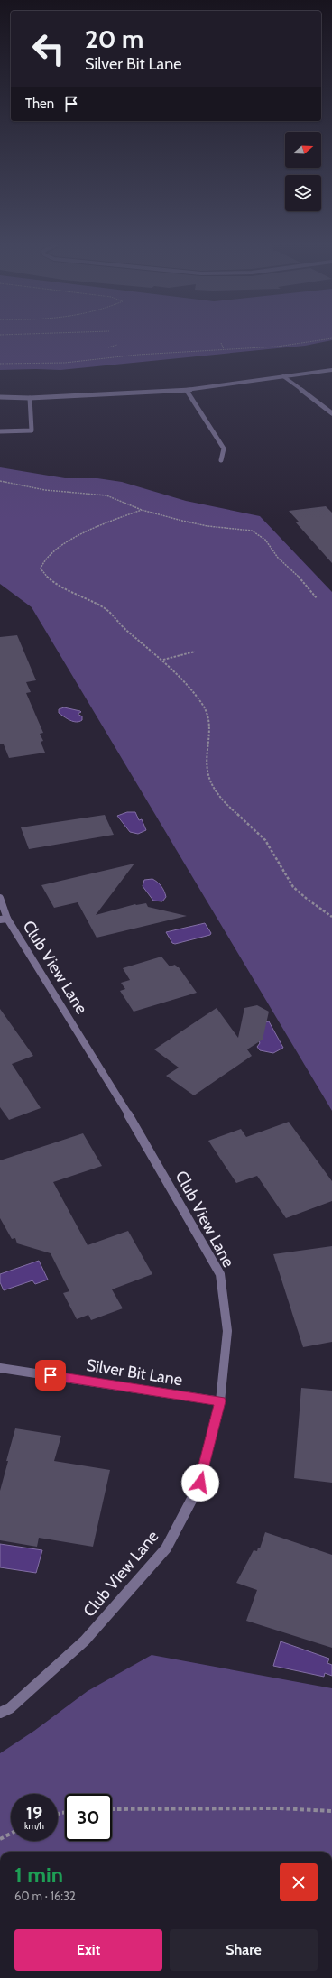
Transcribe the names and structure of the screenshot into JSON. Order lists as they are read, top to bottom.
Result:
{
  "streets": {
    "street": ["Club View Lane", "Silver Bit Lane"]
  },
  "crossings": [
    ["Club View Lane", "Silver Bit Lane"]
  ],
  "north": "right",
  "page": {
    "turn": ["20 m", "Silver Bit Lane"],
    "then": "Then",
    "speed": "19 km/h",
    "limit": "30",
    "heading": ["1 min", "60 m · 16:32"],
    "buttons": ["Exit", "Share"]
  }
}
